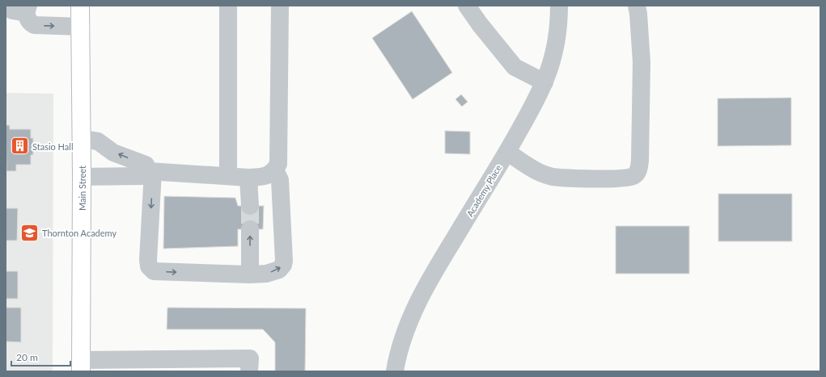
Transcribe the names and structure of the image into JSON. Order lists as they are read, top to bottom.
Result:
{
  "streets": {
    "main road": ["Main Street"],
    "street": ["Academy Place"]
  },
  "places": {
    "building": ["Stasio Hall"],
    "school or university": ["Thornton Academy"]
  },
  "scale_bar": "20 m"
}
